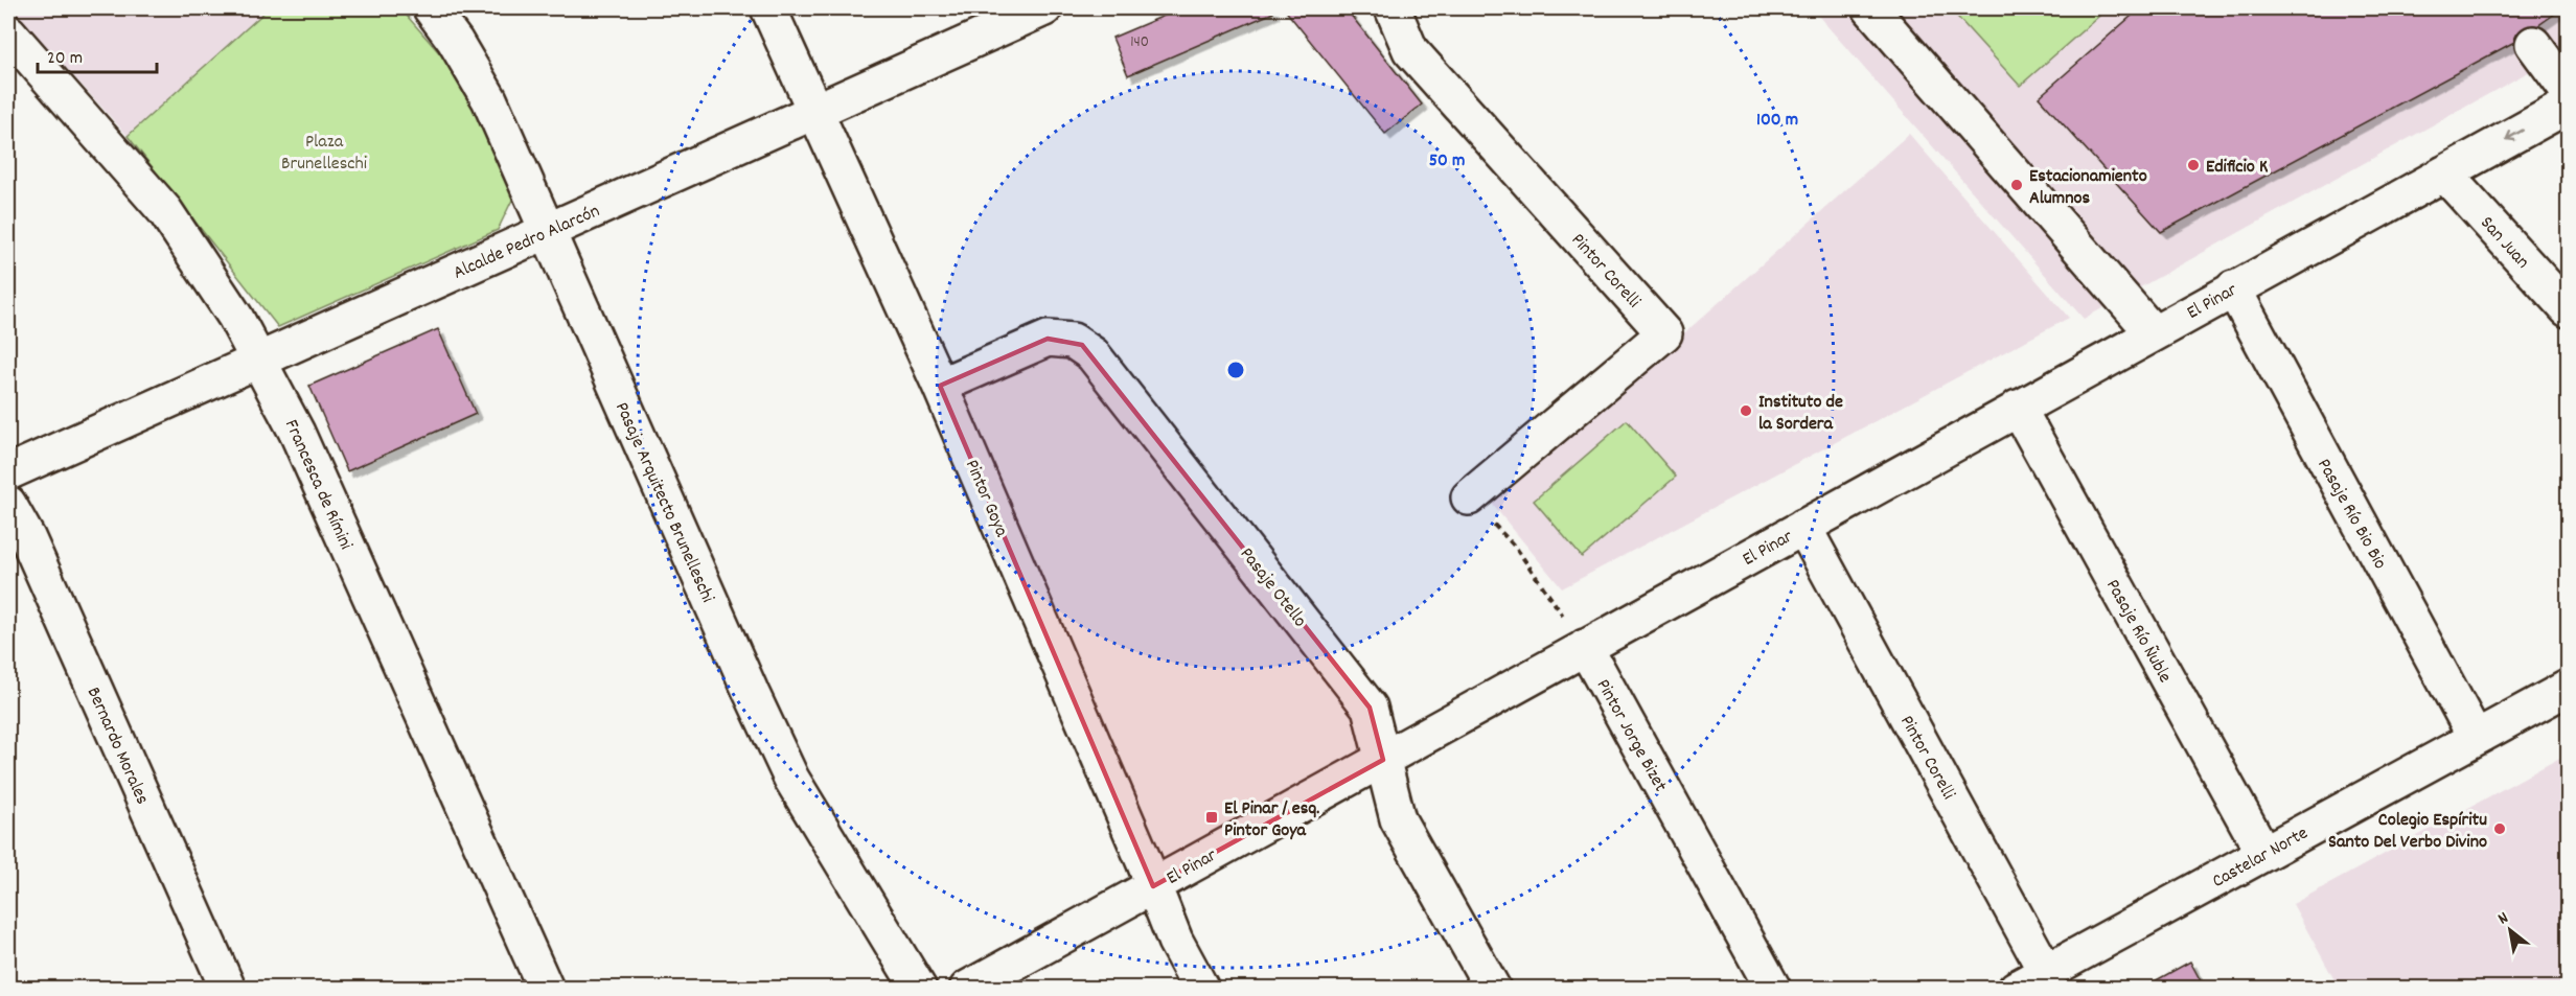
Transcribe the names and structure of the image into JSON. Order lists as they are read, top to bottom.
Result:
{
  "streets": {
    "street": [
      "Alcalde Pedro Alarcón",
      "San Juan",
      "Pintor Corelli",
      "El Pinar",
      "Francesca de Rímini",
      "Pintor Goya",
      "Pasaje Arquitecto Brunelleschi",
      "Pasaje Río Bio Bio",
      "Pasaje Otello",
      "Pasaje Río Ñuble",
      "Pintor Jorge Bizet",
      "Bernardo Morales",
      "Castelar Norte"
    ]
  },
  "crossings": [
    ["Alcalde Pedro Alarcón", "Francesca de Rímini"],
    ["Alcalde Pedro Alarcón", "Pintor Goya"],
    ["Alcalde Pedro Alarcón", "Pasaje Arquitecto Brunelleschi"],
    ["San Juan", "El Pinar"],
    ["Pintor Corelli", "El Pinar"],
    ["Pintor Corelli", "Castelar Norte"],
    ["El Pinar", "Pintor Goya"],
    ["El Pinar", "Pasaje Río Bio Bio"],
    ["El Pinar", "Pasaje Otello"],
    ["El Pinar", "Pasaje Río Ñuble"],
    ["El Pinar", "Pintor Jorge Bizet"],
    ["Pintor Goya", "Pasaje Otello"],
    ["Pasaje Río Bio Bio", "Castelar Norte"],
    ["Pasaje Río Ñuble", "Castelar Norte"]
  ],
  "parks": ["Plaza Brunelleschi"],
  "places": {
    "other": [
      "Edificio K",
      "Estacionamiento Alumnos",
      "Instituto de la Sordera",
      "Colegio Espíritu Santo Del Verbo Divino"
    ],
    "transit": ["El Pinar / esq. Pintor Goya"]
  },
  "house_numbers": ["140"],
  "scale_bar": "20 m",
  "north": "top left",
  "rings": ["100 m", "50 m"]
}
